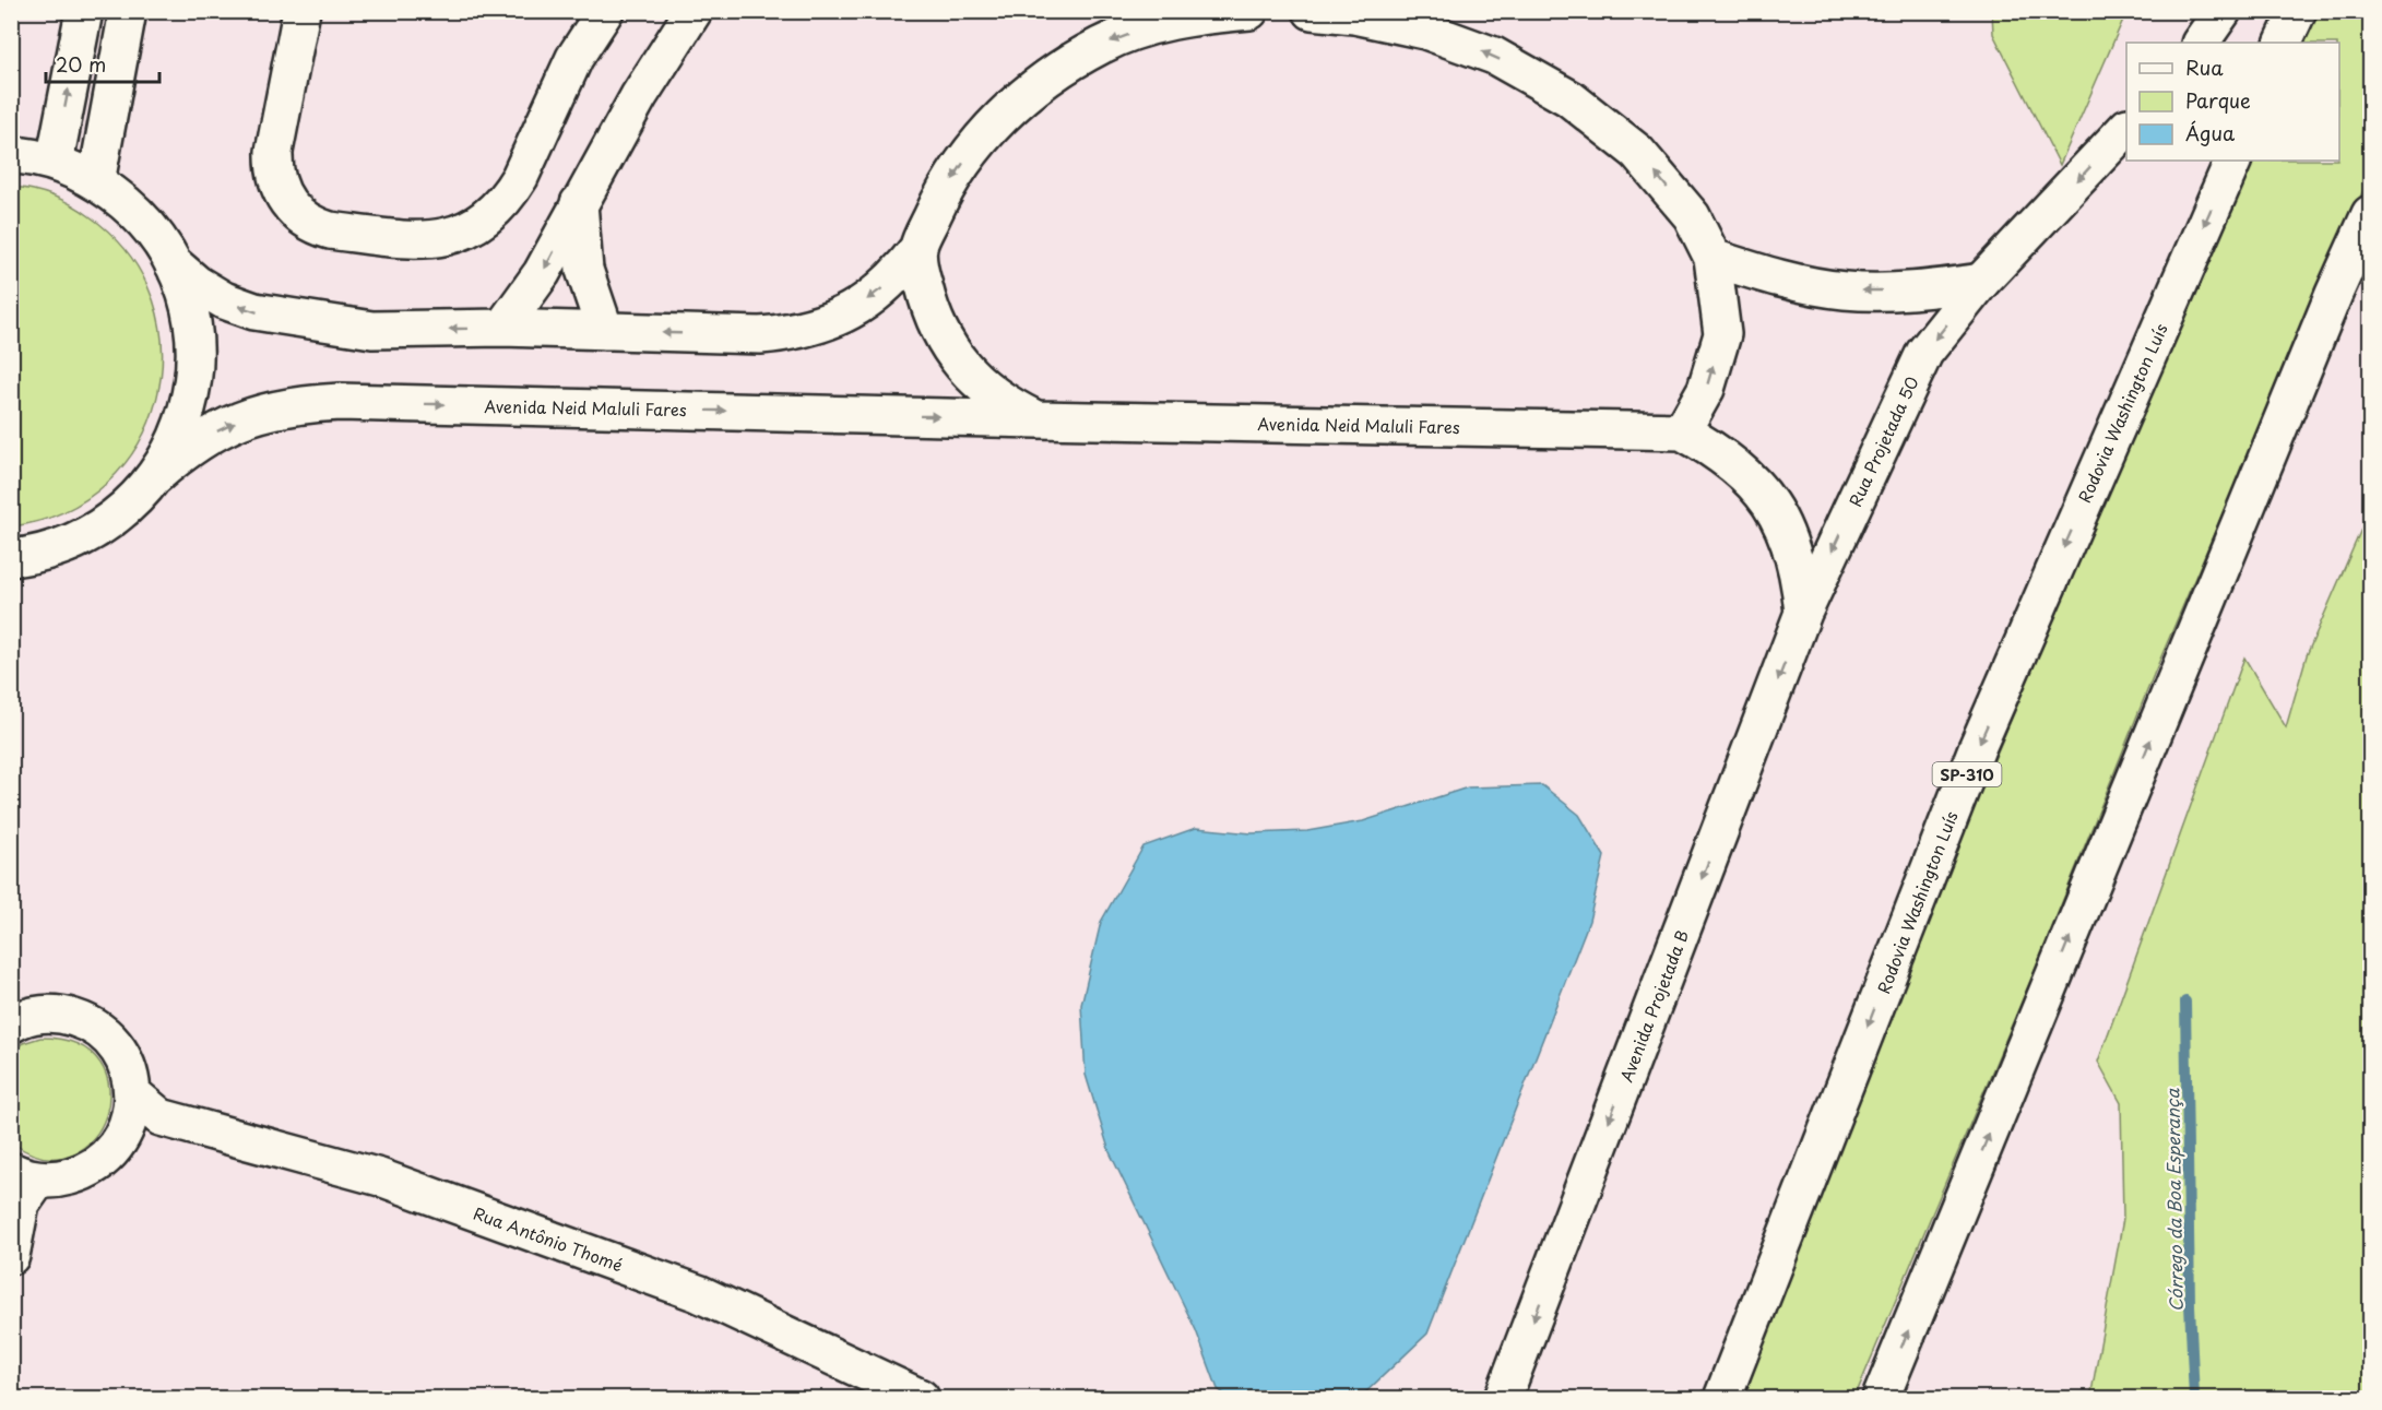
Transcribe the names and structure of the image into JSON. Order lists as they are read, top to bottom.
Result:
{
  "streets": {
    "main road": [
      "Avenida Neid Maluli Fares",
      "Rodovia Washington Luís",
      "Rua Projetada 50",
      "SP-310",
      "Avenida Projetada B",
      "Rua Antônio Thomé"
    ]
  },
  "crossings": [
    ["Avenida Neid Maluli Fares", "Rua Projetada 50"],
    ["Avenida Neid Maluli Fares", "Avenida Projetada B"],
    ["Rua Projetada 50", "Avenida Projetada B"]
  ],
  "one_way": ["Rua Projetada 50", "Avenida Projetada B"],
  "water": ["Córrego da Boa Esperança"],
  "legend": ["Rua", "Parque", "Água"],
  "scale_bar": "20 m"
}
